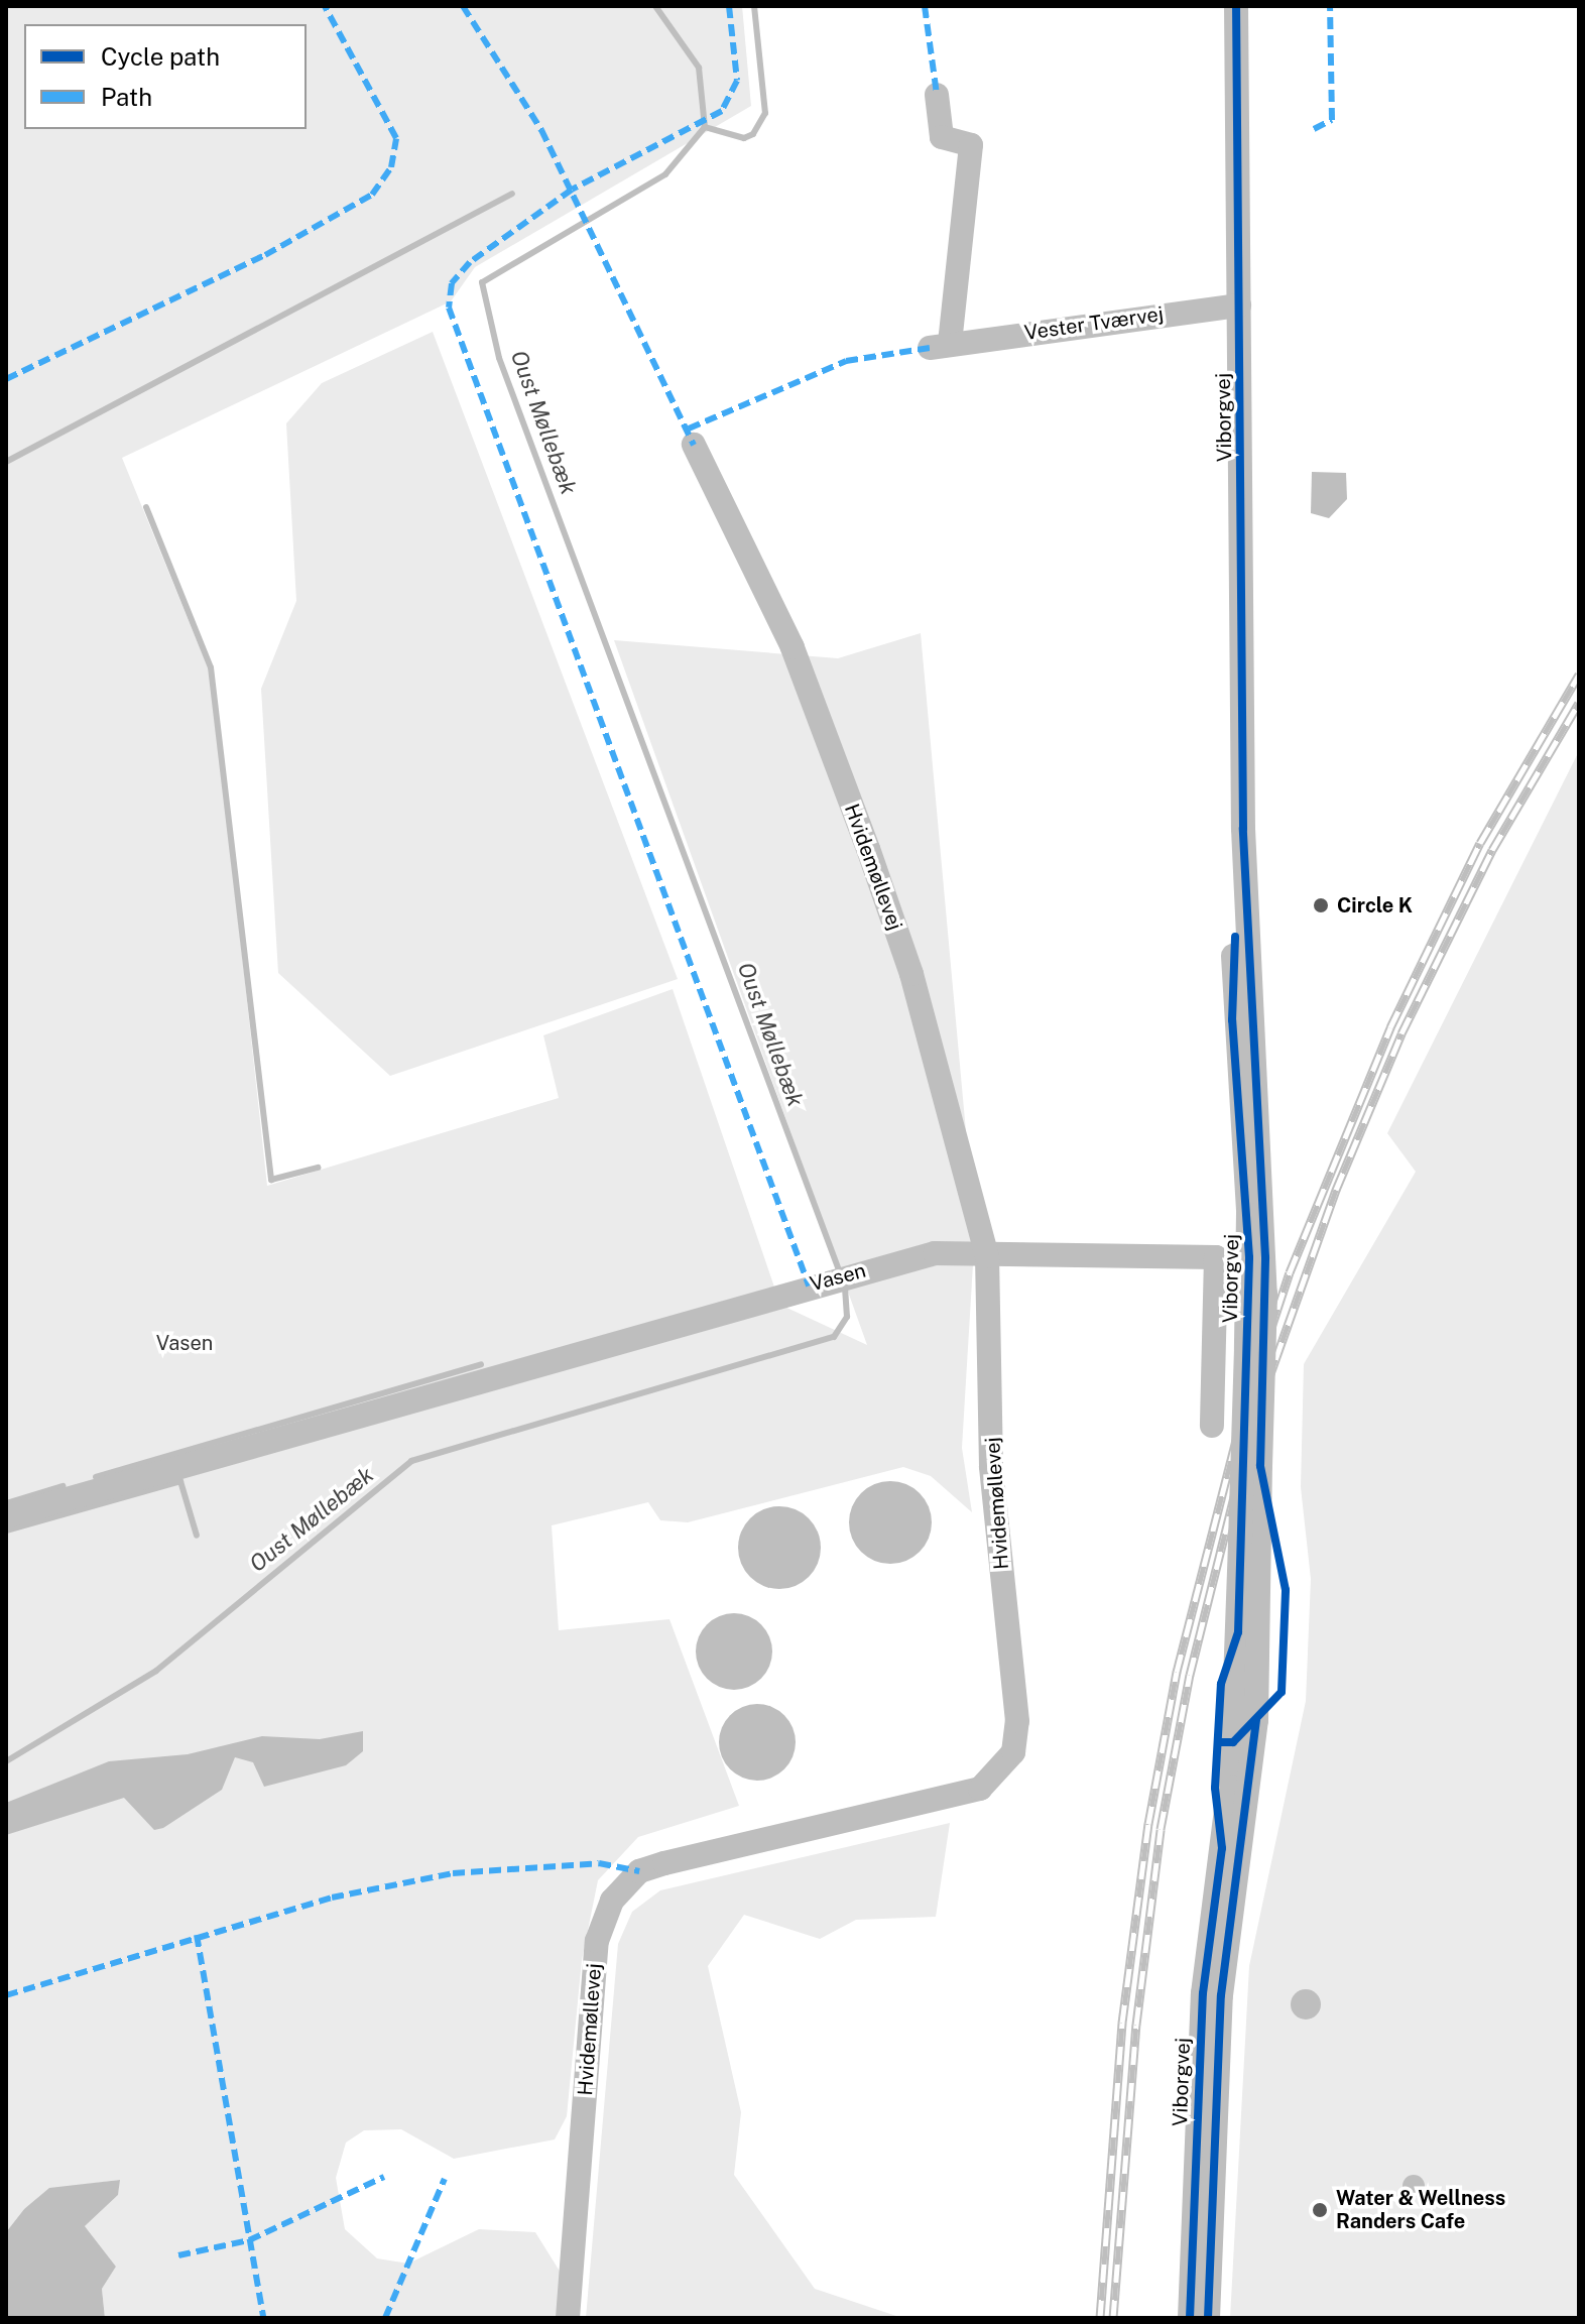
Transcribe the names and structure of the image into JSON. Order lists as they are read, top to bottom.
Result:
{
  "streets": {
    "street": [
      "Vester Tværvej",
      "Viborgvej",
      "Hvidemøllevej",
      "Vasen"
    ]
  },
  "crossings": [
    ["Vester Tværvej", "Viborgvej"],
    ["Viborgvej", "Vasen"],
    ["Hvidemøllevej", "Vasen"]
  ],
  "water": ["Oust Møllebæk"],
  "parks": ["Vasen"],
  "places": ["Circle K", "Water & Wellness Randers Cafe"],
  "legend": ["Cycle path", "Path"]
}
